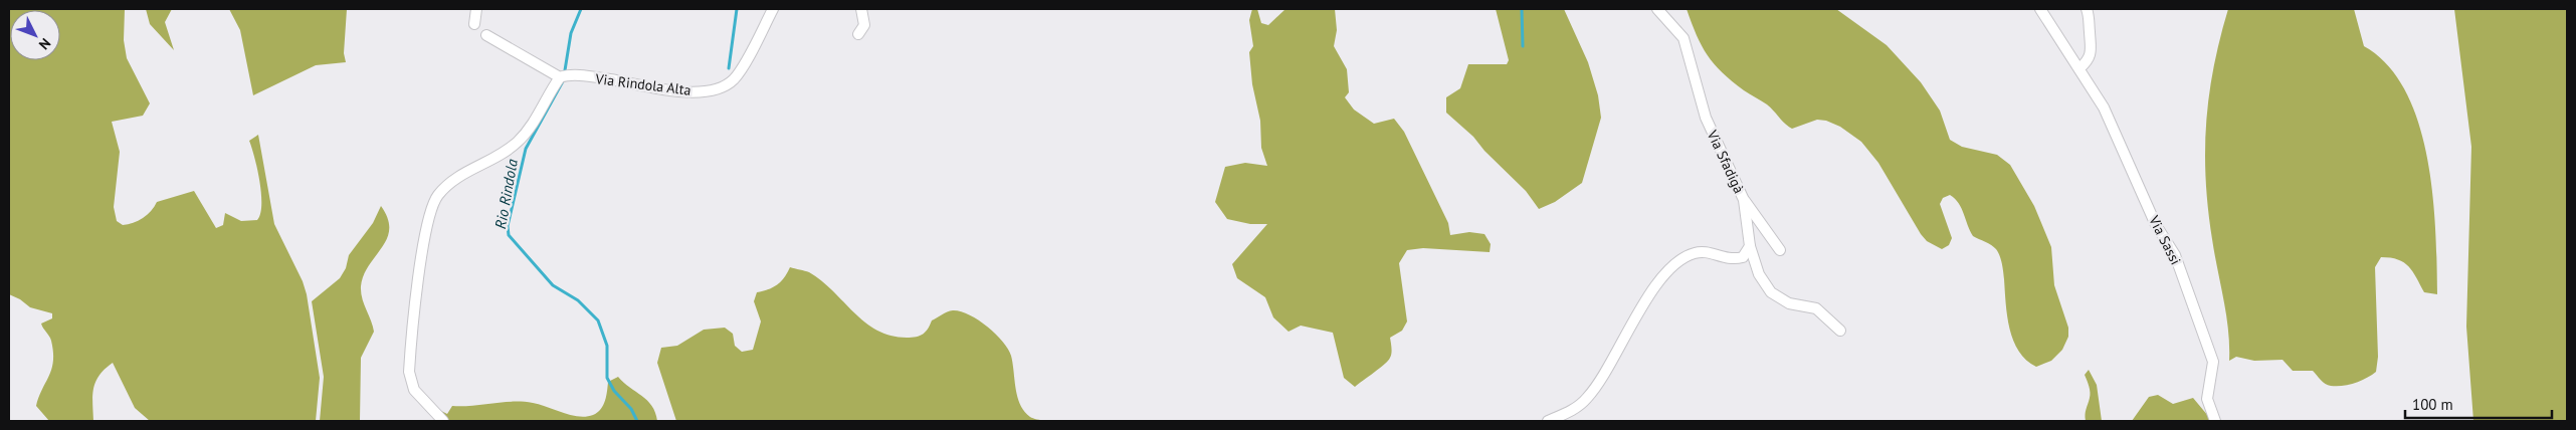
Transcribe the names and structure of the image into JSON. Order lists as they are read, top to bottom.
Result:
{
  "streets": {
    "street": ["Via Rindola Alta", "Via Sfadigà", "Via Sassi"]
  },
  "water": ["Rio Rindola"],
  "scale_bar": "100 m",
  "north": "bottom right"
}
